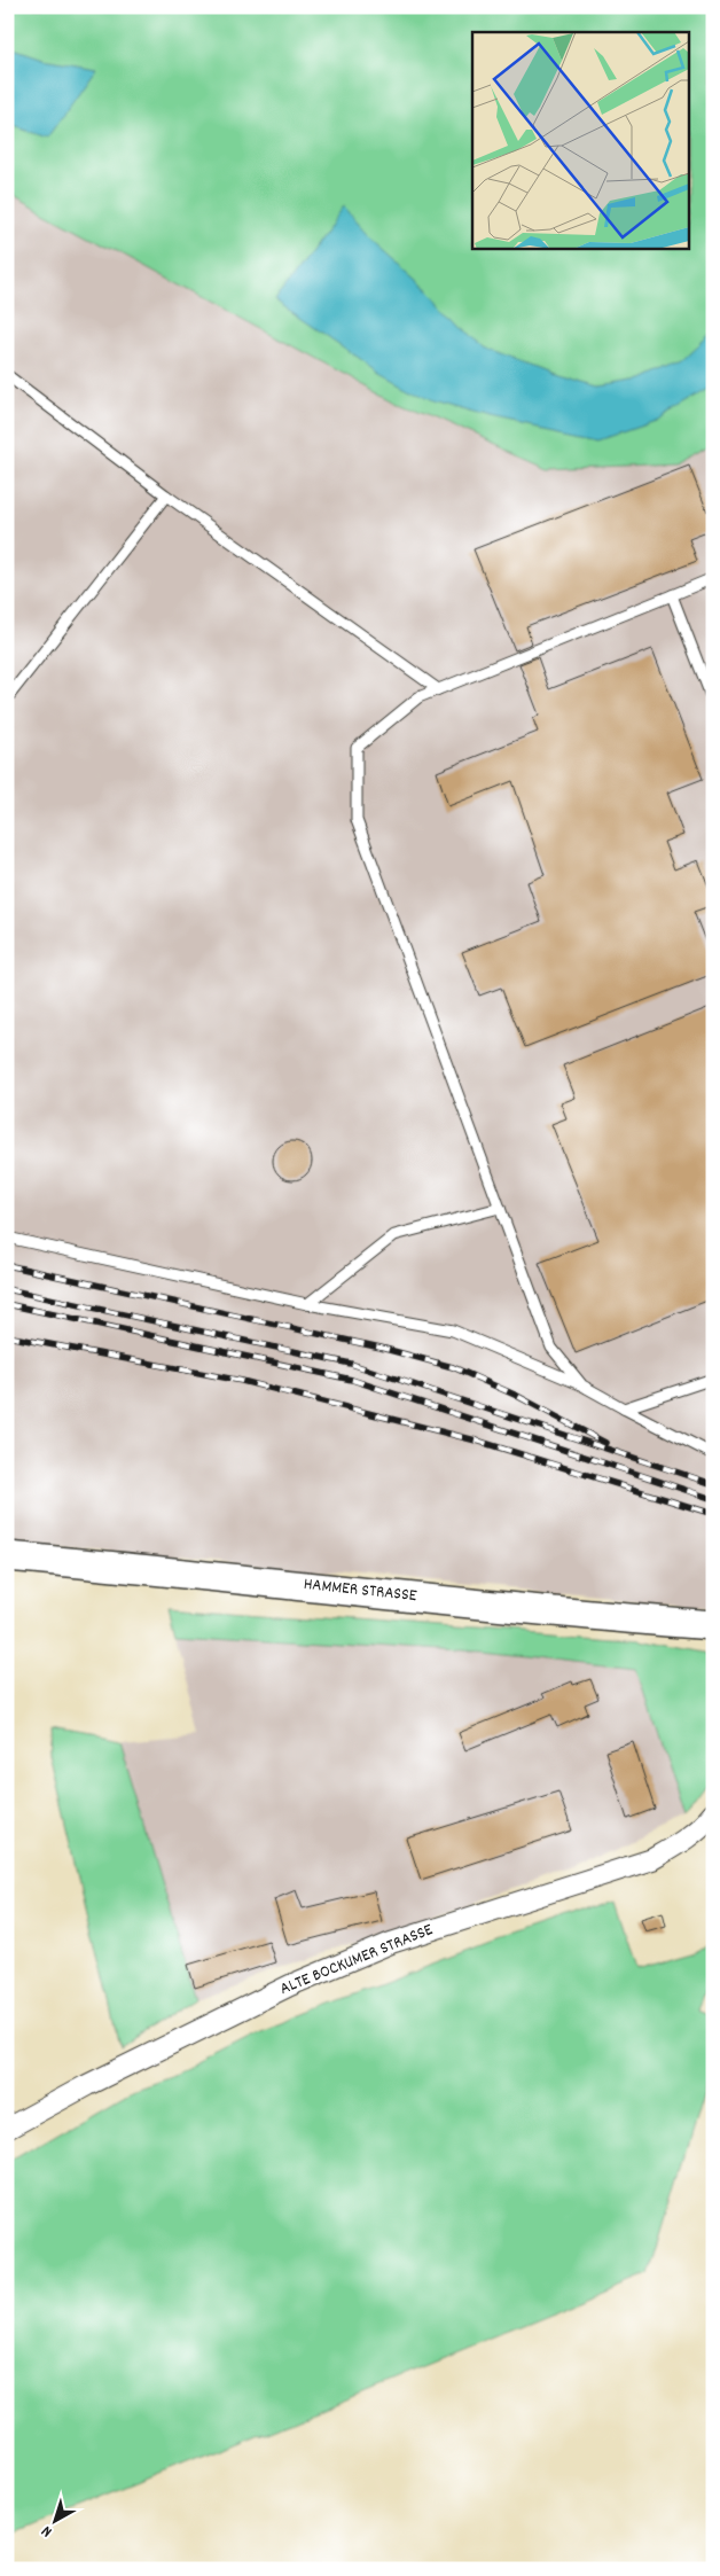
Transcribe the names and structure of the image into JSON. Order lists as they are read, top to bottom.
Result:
{
  "streets": {
    "main road": ["HAMMER STRASSE"],
    "street": ["ALTE BOCKUMER STRASSE"]
  },
  "north": "bottom left"
}
